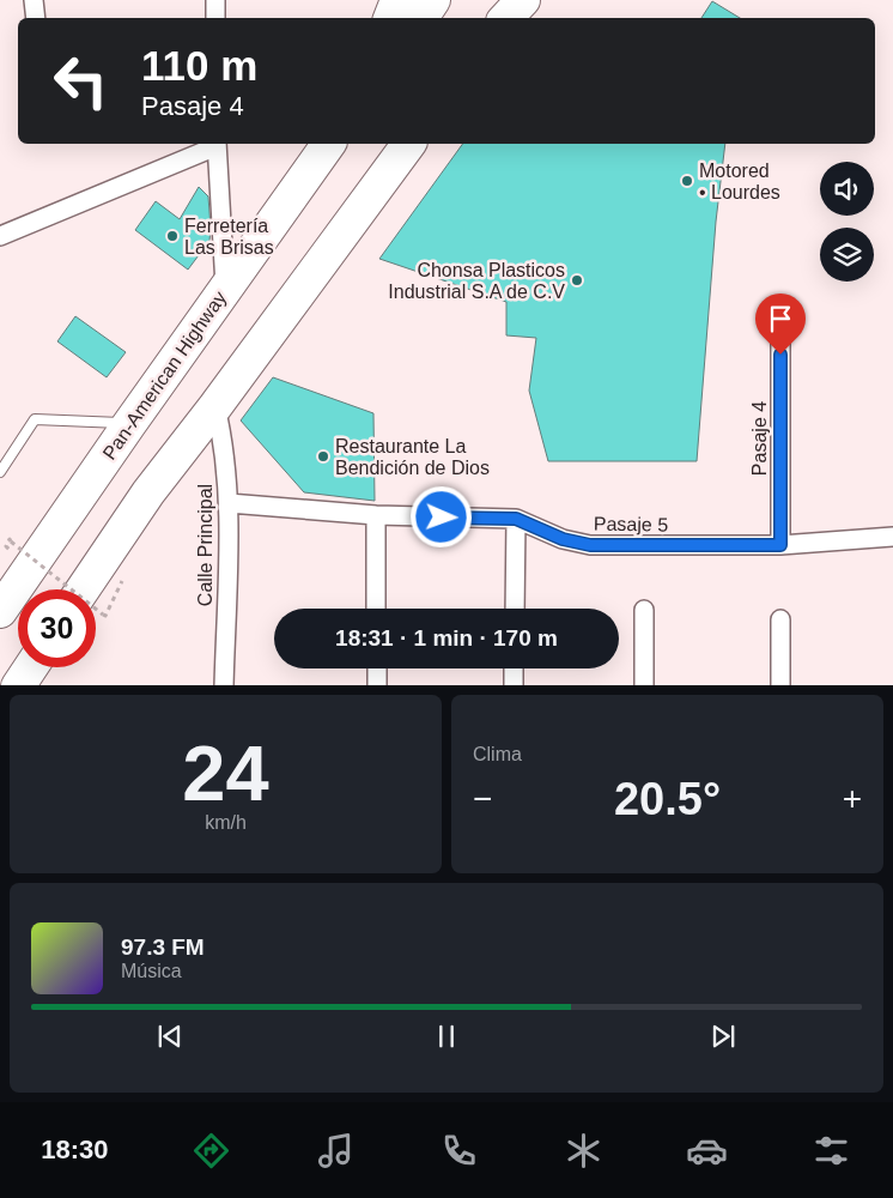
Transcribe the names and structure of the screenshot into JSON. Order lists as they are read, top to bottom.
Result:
{
  "streets": {
    "highway": ["Pan-American Highway"],
    "street": ["Pasaje 4", "Pasaje 5", "Calle Principal"]
  },
  "crossings": [
    ["Pasaje 4", "Pasaje 5"],
    ["Pasaje 5", "Calle Principal"]
  ],
  "places": [
    "Motored • Lourdes",
    "Ferretería Las Brisas",
    "Chonsa Plasticos Industrial S.A de C.V",
    "Restaurante La Bendición de Dios"
  ],
  "page": {
    "turn": ["110 m", "Pasaje 4"],
    "limit": "30",
    "trip": "18:31 · 1 min · 170 m",
    "tile": [
      ["24", "km/h"],
      "Clima"
    ],
    "heat": ["−", "20.5°", "+"],
    "song": ["97.3 FM", "Música"],
    "tabs": "18:30"
  }
}
